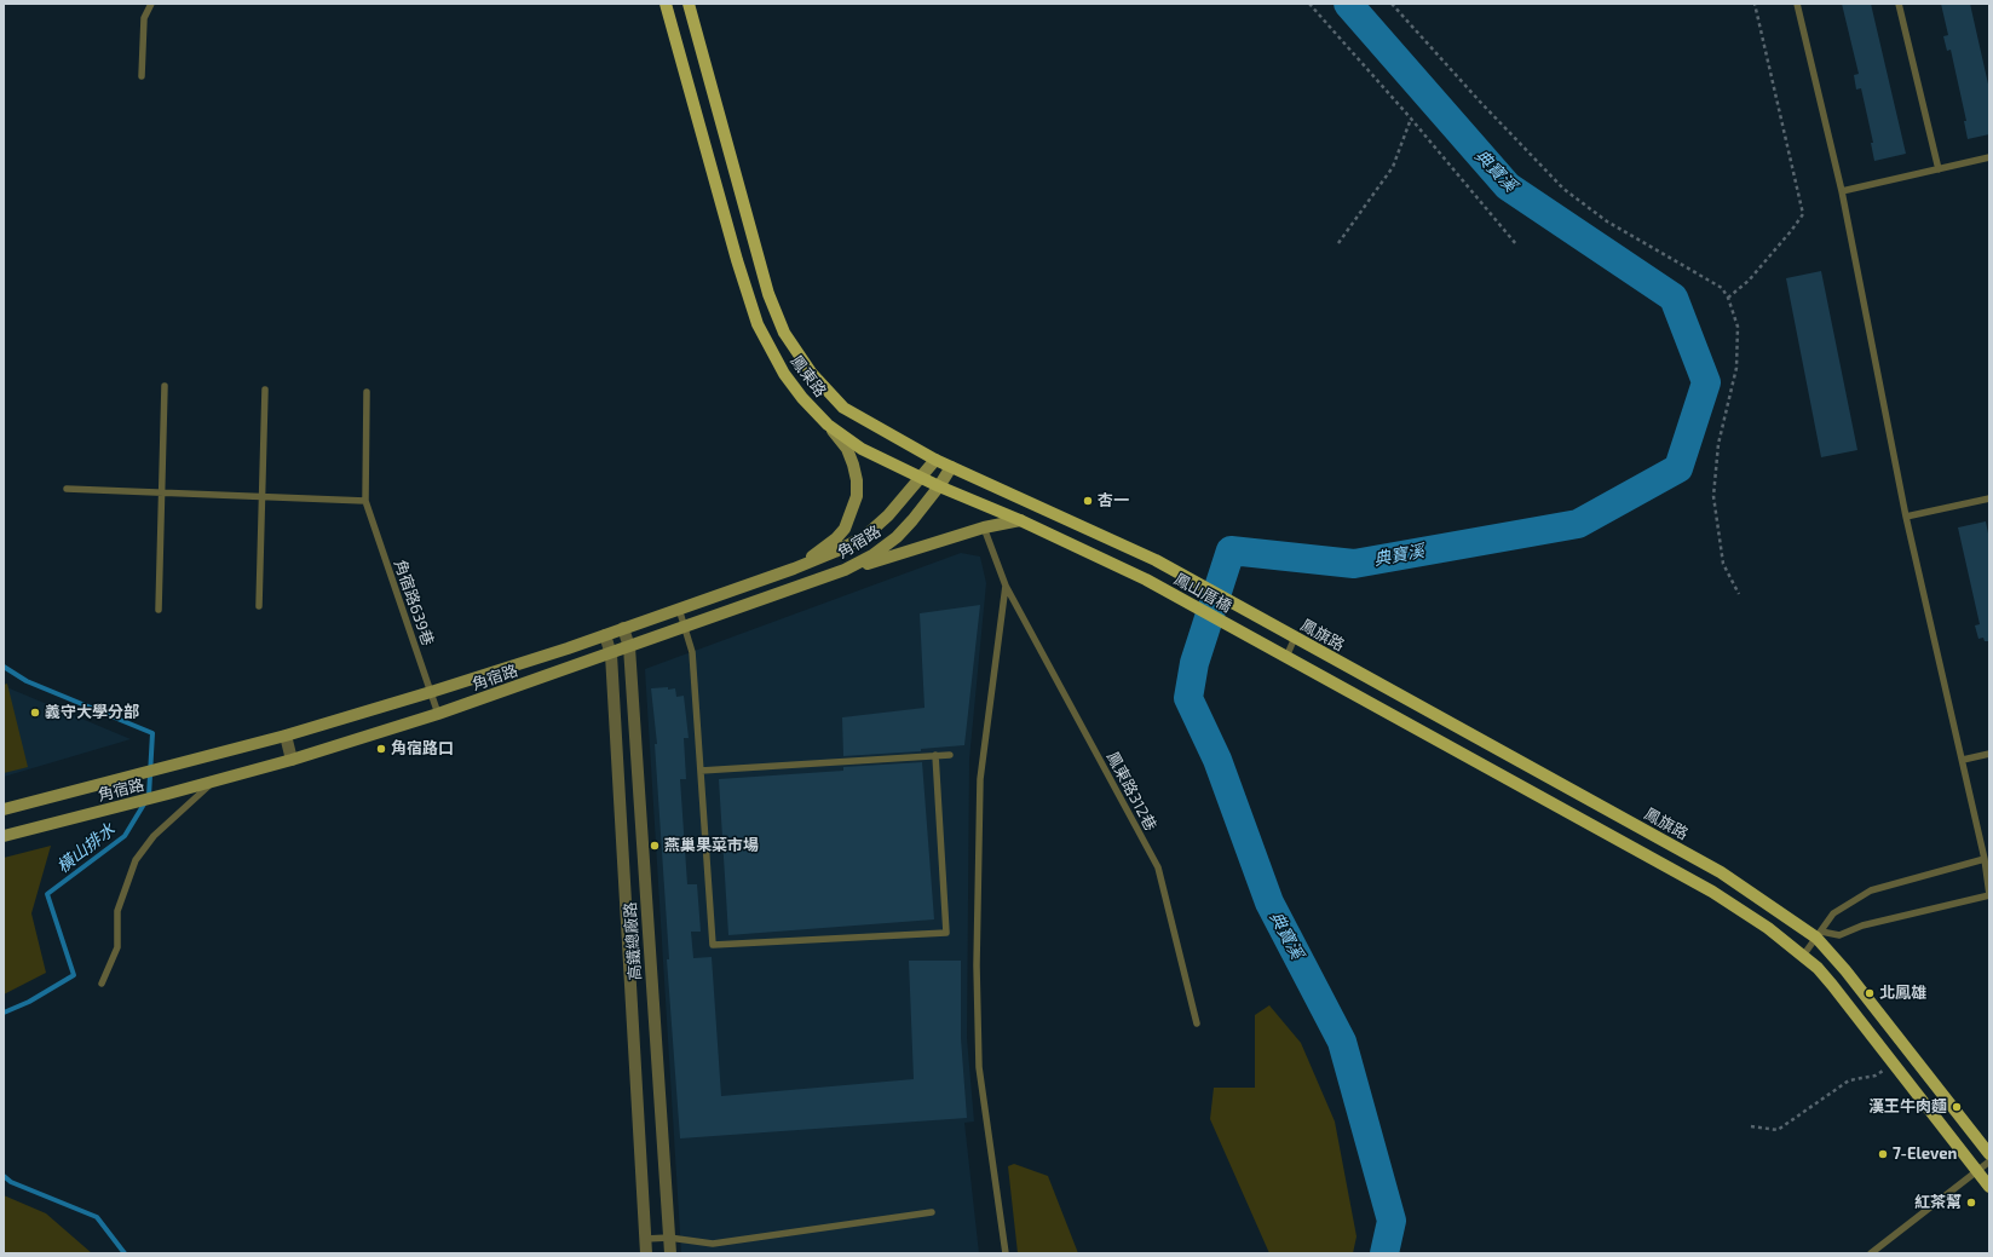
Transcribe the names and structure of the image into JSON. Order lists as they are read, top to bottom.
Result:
{
  "streets": {
    "main road": [
      "鳳東路",
      "角宿路",
      "鳳山厝橋",
      "鳳旗路"
    ],
    "street": ["高鐵總廠路"],
    "lane": ["角宿路639巷", "鳳東路312巷"]
  },
  "crossings": [
    ["鳳東路", "角宿路"],
    ["鳳東路", "鳳山厝橋"],
    ["角宿路", "角宿路639巷"],
    ["角宿路", "高鐵總廠路"],
    ["鳳山厝橋", "鳳旗路"]
  ],
  "water": ["典寶溪", "橫山排水"],
  "places": [
    "杏一",
    "義守大學分部",
    "角宿路口",
    "燕巢果菜市場",
    "北鳳雄",
    "漢王牛肉麵",
    "7-Eleven",
    "紅茶幫"
  ]
}
